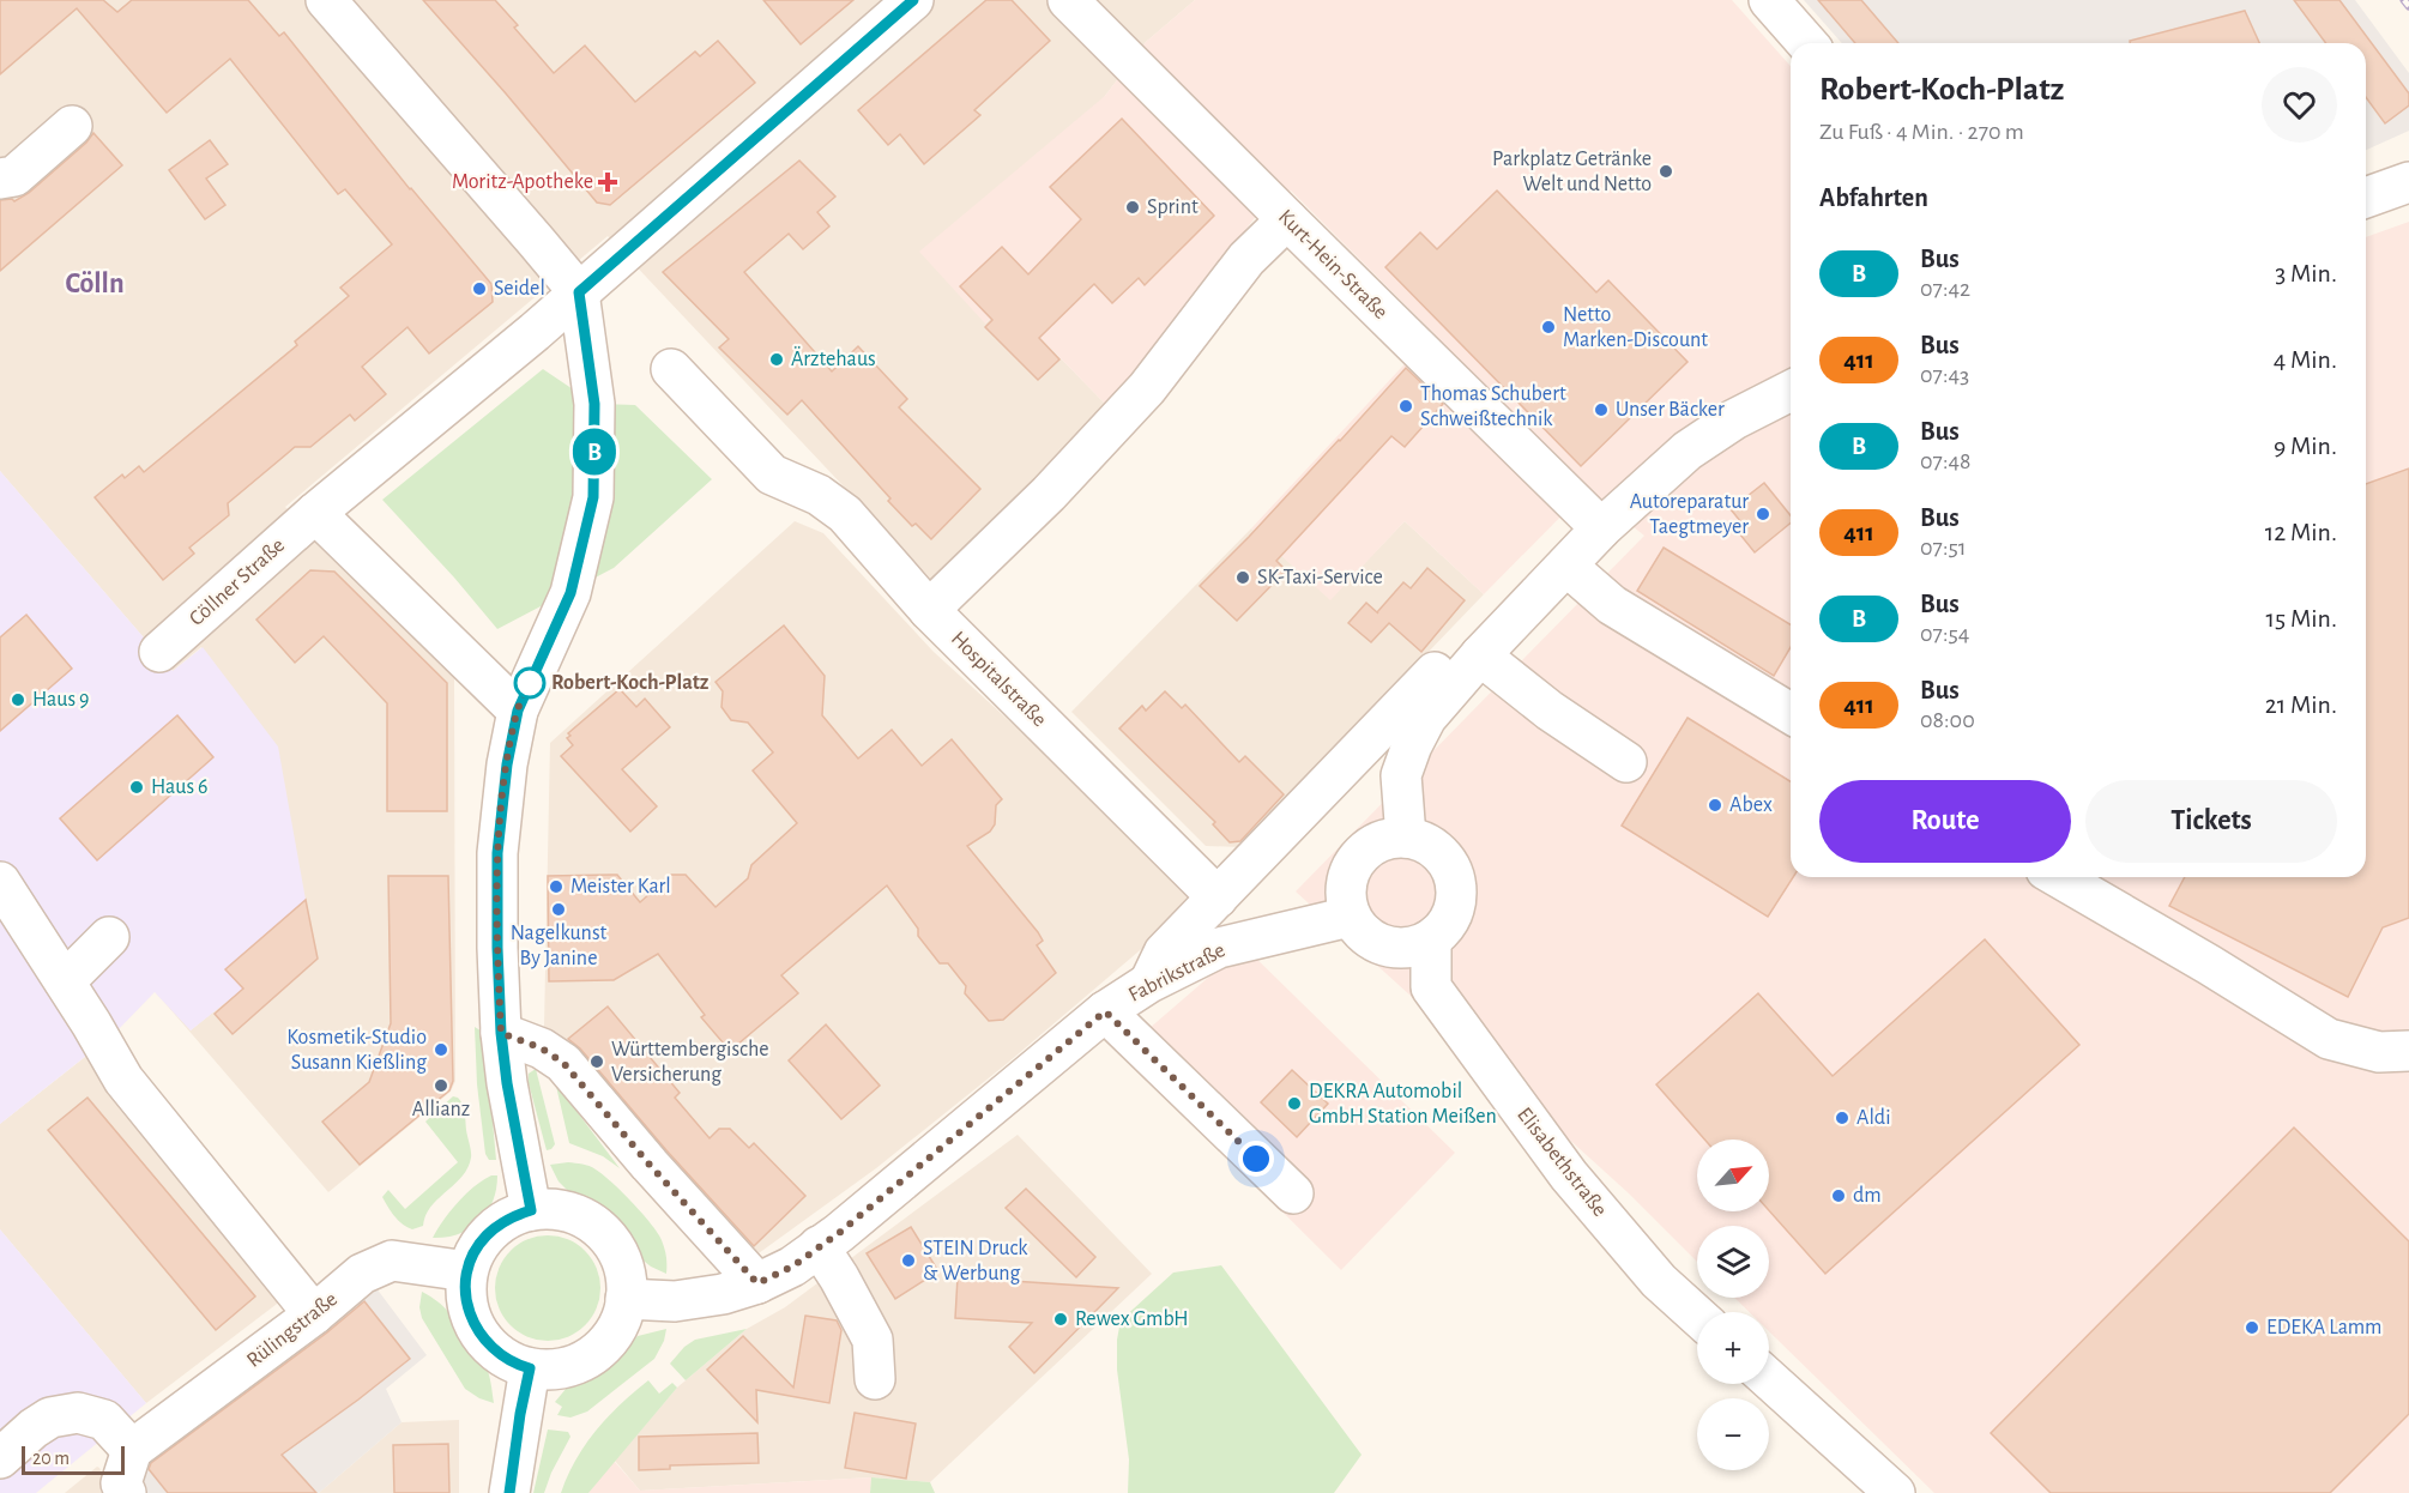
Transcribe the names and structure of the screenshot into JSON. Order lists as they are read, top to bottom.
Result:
{
  "streets": {
    "street": [
      "Kurt-Hein-Straße",
      "Cöllner Straße",
      "Hospitalstraße",
      "Fabrikstraße",
      "Elisabethstraße",
      "Rülingstraße"
    ]
  },
  "crossings": [
    ["Fabrikstraße", "Elisabethstraße"],
    ["Fabrikstraße", "Rülingstraße"]
  ],
  "districts": ["Cölln"],
  "places": {
    "other": [
      "Parkplatz Getränke Welt und Netto",
      "Sprint",
      "Seidel",
      "Netto Marken-Discount",
      "Ärztehaus",
      "Thomas Schubert Schweißtechnik",
      "Unser Bäcker",
      "Autoreparatur Taegtmeyer",
      "SK-Taxi-Service",
      "Robert-Koch-Platz",
      "Haus 9",
      "Haus 6",
      "Abex",
      "Meister Karl",
      "Nagelkunst By Janine",
      "Kosmetik-Studio Susann Kießling",
      "Württembergische Versicherung",
      "Allianz",
      "DEKRA Automobil GmbH Station Meißen",
      "Aldi",
      "dm",
      "STEIN Druck & Werbung",
      "Rewex GmbH",
      "EDEKA Lamm"
    ],
    "health": ["Moritz-Apotheke"]
  },
  "lines": ["bus line B"],
  "scale_bar": "20 m",
  "north": "top right",
  "page": {
    "on_map": "B",
    "heading": [
      ["Robert-Koch-Platz", "Zu Fuß · 4 Min. · 270 m"],
      "Abfahrten"
    ],
    "list": [
      {
        "mark": "B",
        "name": "Bus",
        "note": "07:42",
        "value": "3 Min."
      },
      {
        "mark": "411",
        "name": "Bus",
        "note": "07:43",
        "value": "4 Min."
      },
      {
        "mark": "B",
        "name": "Bus",
        "note": "07:48",
        "value": "9 Min."
      },
      {
        "mark": "411",
        "name": "Bus",
        "note": "07:51",
        "value": "12 Min."
      },
      {
        "mark": "B",
        "name": "Bus",
        "note": "07:54",
        "value": "15 Min."
      },
      {
        "mark": "411",
        "name": "Bus",
        "note": "08:00",
        "value": "21 Min."
      }
    ],
    "buttons": ["Route", "Tickets"],
    "map_buttons": ["+", "−"],
    "scale": "20 m"
  }
}
